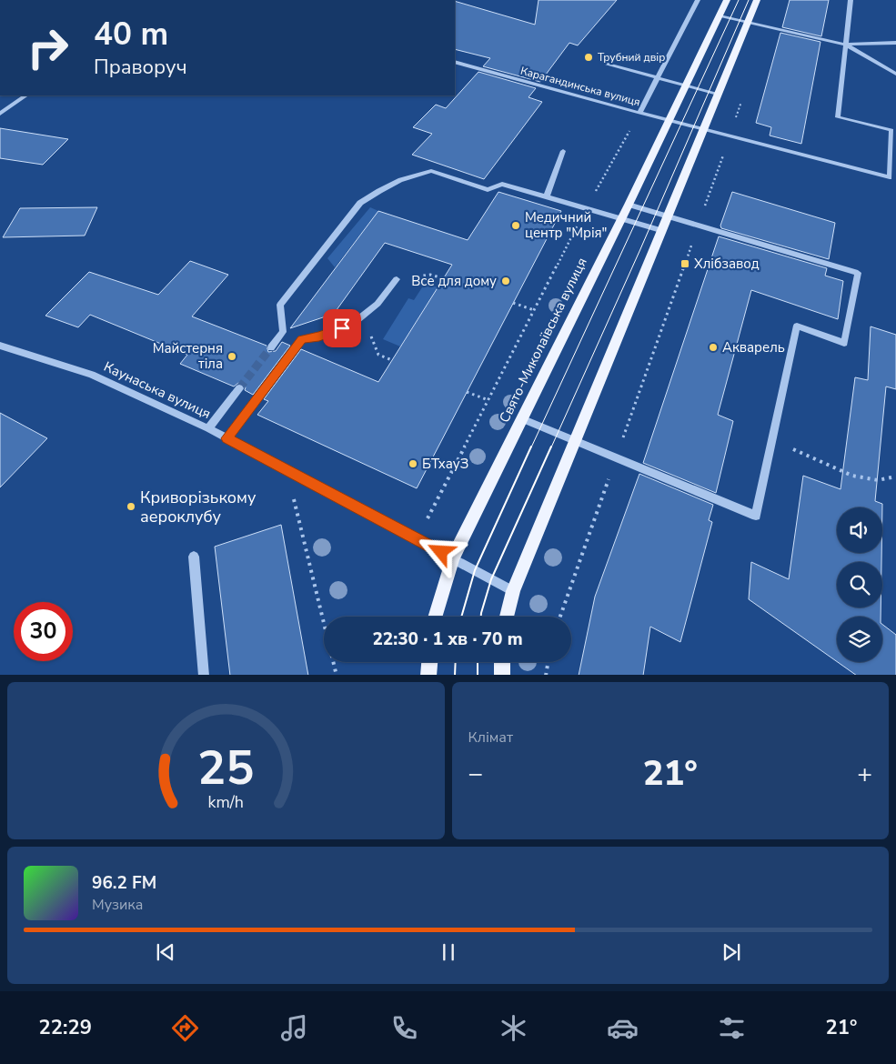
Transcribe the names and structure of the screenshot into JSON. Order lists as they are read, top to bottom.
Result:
{
  "streets": {
    "main road": ["Свято-Миколаївська вулиця"],
    "street": ["Карагандинська вулиця", "Каунаська вулиця"]
  },
  "crossings": [
    ["Карагандинська вулиця", "Свято-Миколаївська вулиця"],
    ["Свято-Миколаївська вулиця", "Каунаська вулиця"]
  ],
  "places": {
    "other": [
      "Трубний двір",
      "Медичний центр \"Мрія\"",
      "Все для дому",
      "Акварель",
      "Майстерня тіла",
      "БТхауЗ",
      "Криворізькому аероклубу"
    ],
    "transit": ["Хлібзавод"]
  },
  "page": {
    "turn": ["40 m", "Праворуч"],
    "limit": "30",
    "trip": "22:30 · 1 хв · 70 m",
    "tile": "Клімат",
    "heat": ["−", "21°", "+"],
    "song": ["96.2 FM", "Музика"],
    "tabs": ["22:29", "21°"],
    "gauge": ["25", "km/h"]
  }
}
